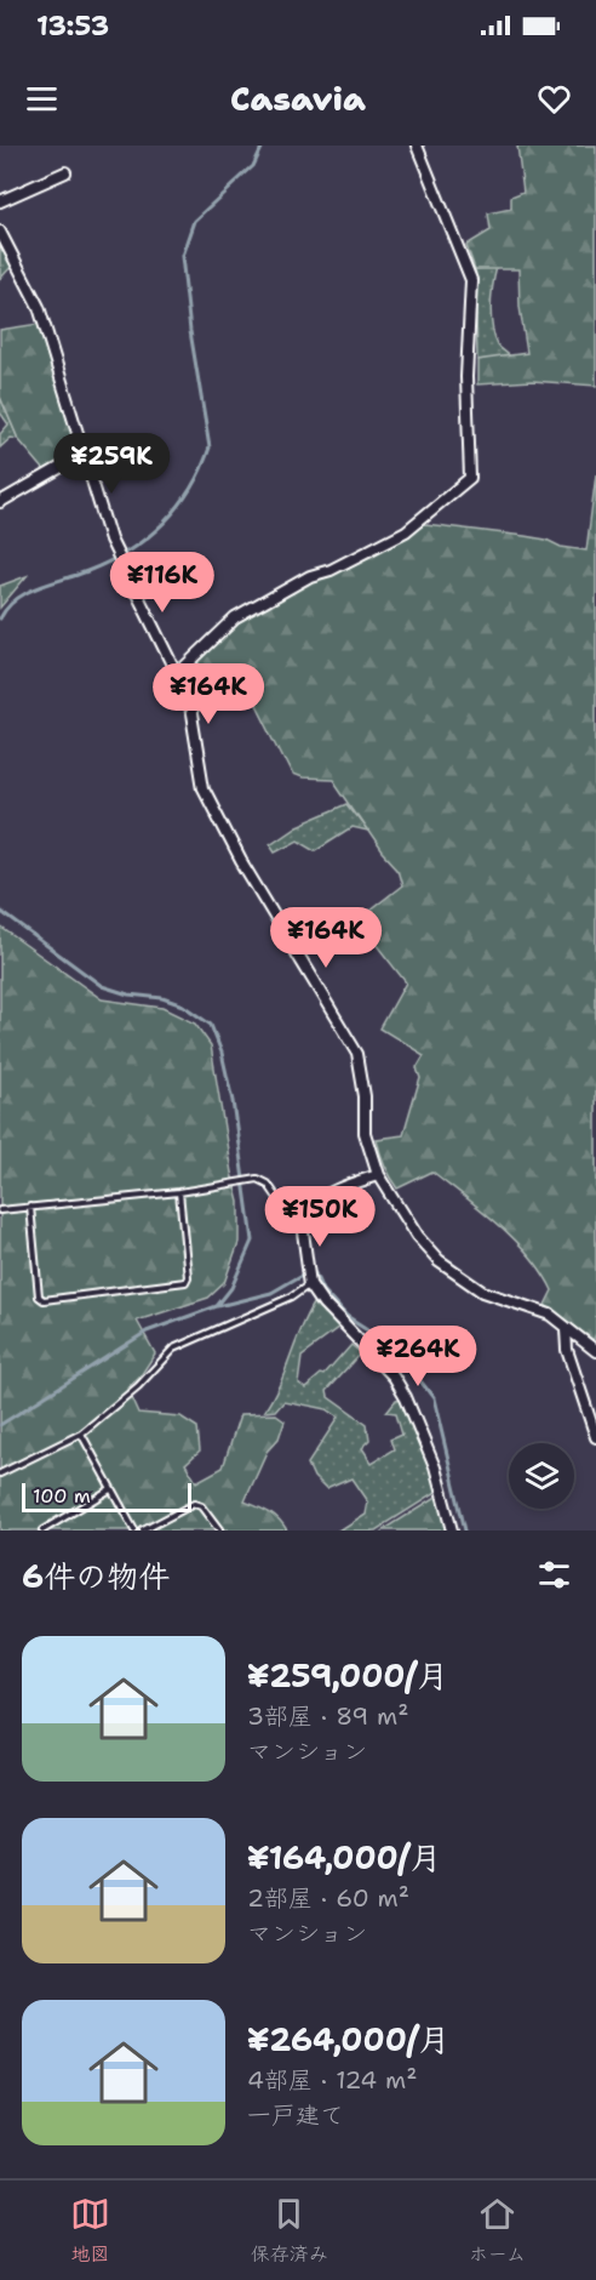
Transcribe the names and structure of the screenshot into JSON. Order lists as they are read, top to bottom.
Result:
{
  "scale_bar": "100 m",
  "page": {
    "status": "13:53",
    "header": "Casavia",
    "price": [
      "¥259K",
      "¥116K",
      "¥164K",
      "¥164K",
      "¥150K",
      "¥264K"
    ],
    "scale": "100 m",
    "heading": "6件の物件",
    "list": [
      {
        "name": "¥259,000/月",
        "note": "3部屋 · 89 m² · マンション"
      },
      {
        "name": "¥164,000/月",
        "note": "2部屋 · 60 m² · マンション"
      },
      {
        "name": "¥264,000/月",
        "note": "4部屋 · 124 m² · 一戸建て"
      }
    ],
    "tabs": ["地図", "保存済み", "ホーム"]
  }
}
